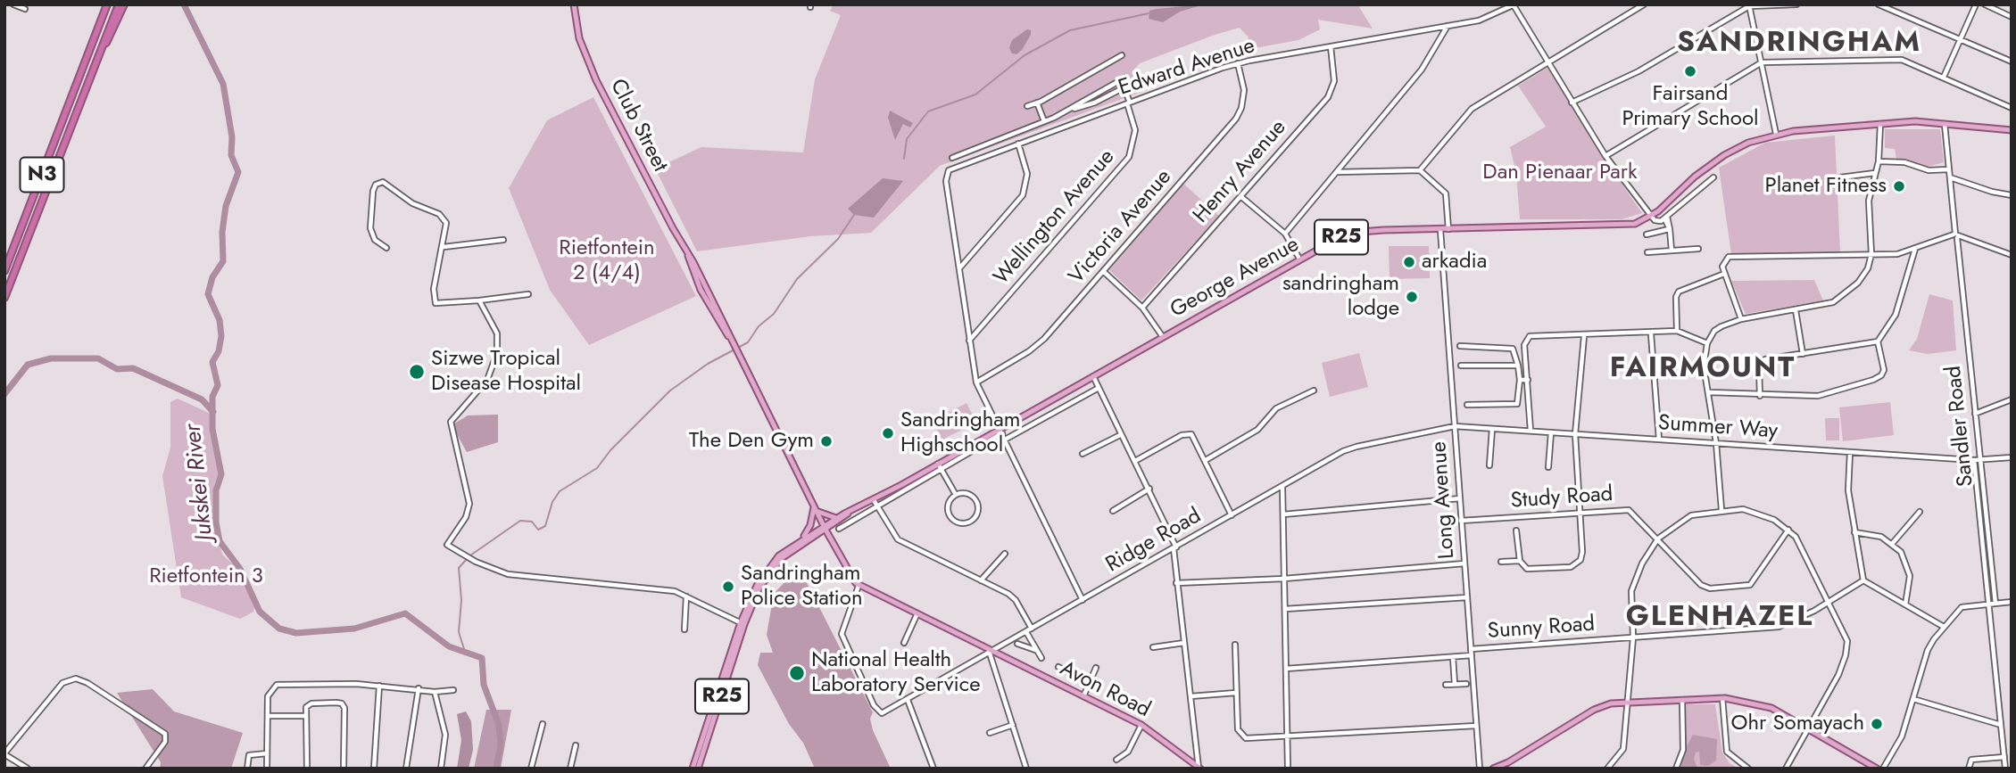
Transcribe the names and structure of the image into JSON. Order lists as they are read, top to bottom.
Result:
{
  "streets": {
    "highway": ["N3"],
    "main road": [
      "Club Street",
      "R25",
      "George Avenue",
      "Avon Road"
    ],
    "street": [
      "Edward Avenue",
      "Henry Avenue",
      "Wellington Avenue",
      "Victoria Avenue",
      "Sandler Road",
      "Summer Way",
      "Study Road",
      "Long Avenue",
      "Ridge Road",
      "Sunny Road"
    ]
  },
  "crossings": [
    ["Edward Avenue", "Henry Avenue"],
    ["Edward Avenue", "Wellington Avenue"],
    ["Edward Avenue", "Victoria Avenue"],
    ["Club Street", "R25"],
    ["Club Street", "George Avenue"],
    ["Club Street", "Ridge Road"],
    ["Club Street", "Avon Road"],
    ["R25", "George Avenue"],
    ["R25", "Sandler Road"],
    ["George Avenue", "Sandler Road"],
    ["George Avenue", "Long Avenue"],
    ["Sandler Road", "Summer Way"],
    ["Summer Way", "Long Avenue"],
    ["Summer Way", "Ridge Road"],
    ["Study Road", "Long Avenue"],
    ["Long Avenue", "Ridge Road"],
    ["Long Avenue", "Sunny Road"],
    ["Ridge Road", "Avon Road"]
  ],
  "districts": ["SANDRINGHAM", "FAIRMOUNT", "GLENHAZEL"],
  "water": ["Jukskei River"],
  "parks": ["Dan Pienaar Park", "Rietfontein 2 (4/4)", "Rietfontein 3"],
  "places": [
    "Fairsand Primary School",
    "Planet Fitness",
    "arkadia",
    "sandringham lodge",
    "Sizwe Tropical Disease Hospital",
    "Sandringham Highschool",
    "The Den Gym",
    "Sandringham Police Station",
    "National Health Laboratory Service",
    "Ohr Somayach"
  ]
}
